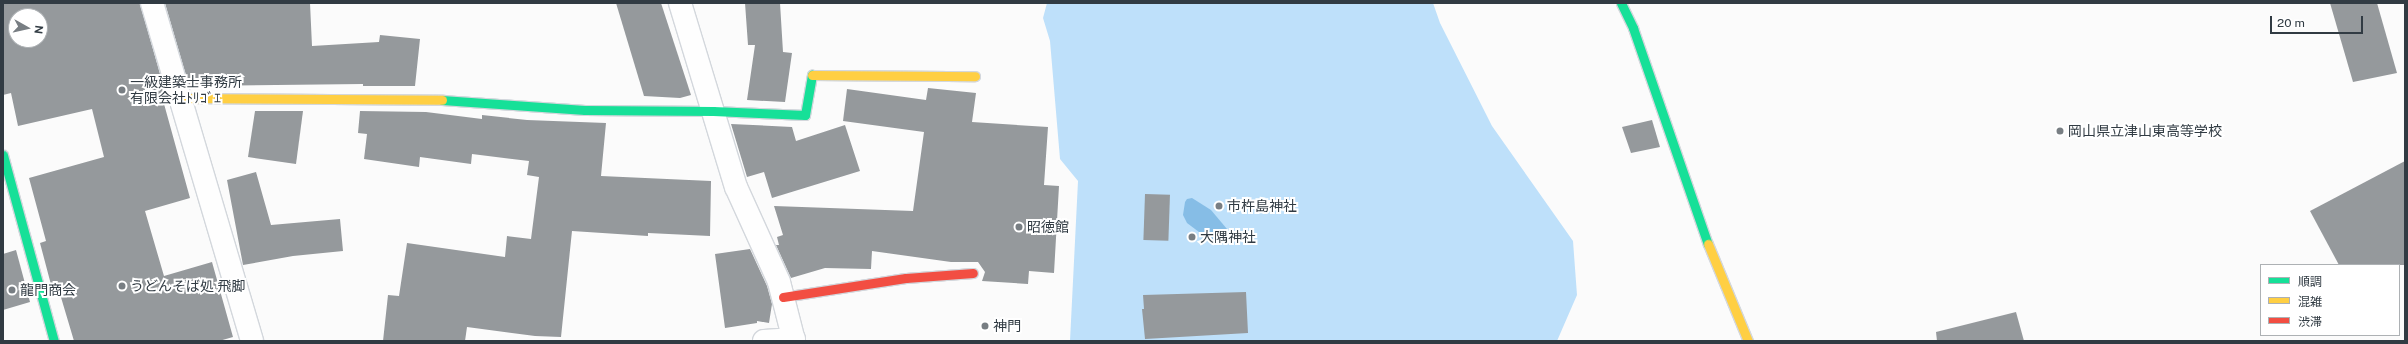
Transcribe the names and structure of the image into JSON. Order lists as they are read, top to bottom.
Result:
{
  "places": [
    "一級建築士事務所 有限会社ﾄﾘｺﾞｴ",
    "岡山県立津山東高等学校",
    "市杵島神社",
    "昭徳館",
    "大隅神社",
    "うどんそば処 飛脚",
    "龍門商会",
    "神門"
  ],
  "legend": ["順調", "混雑", "渋滞"],
  "scale_bar": "20 m",
  "north": "right"
}
